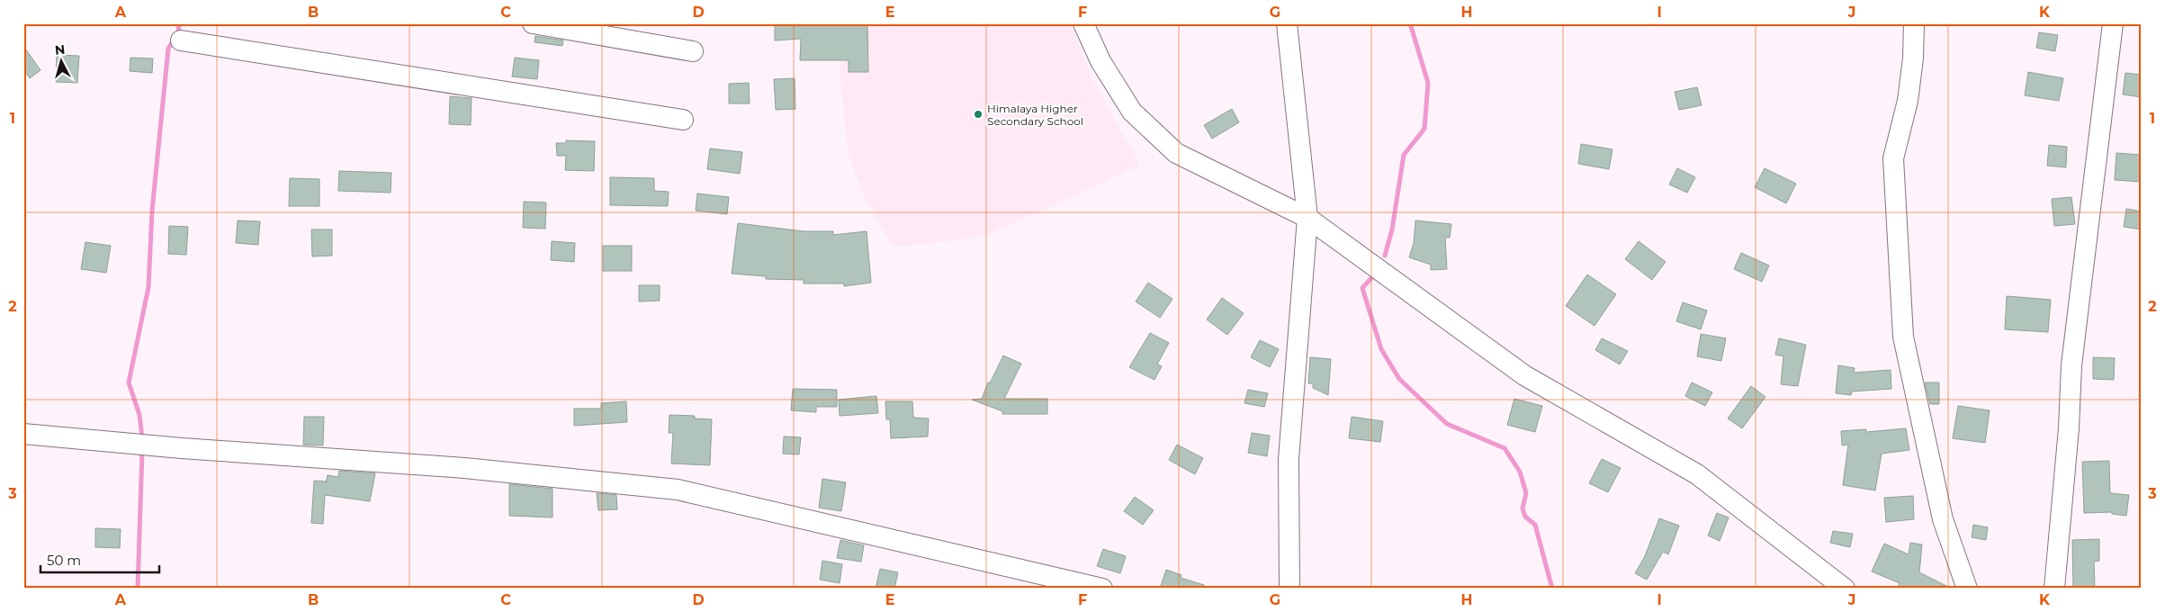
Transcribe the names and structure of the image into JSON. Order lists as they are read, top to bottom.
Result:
{
  "places": ["Himalaya Higher Secondary School"],
  "scale_bar": "50 m",
  "north": "top",
  "grid": {
    "columns": [
      "A",
      "B",
      "C",
      "D",
      "E",
      "F",
      "G",
      "H",
      "I",
      "J",
      "K"
    ],
    "rows": ["1", "2", "3"]
  }
}
